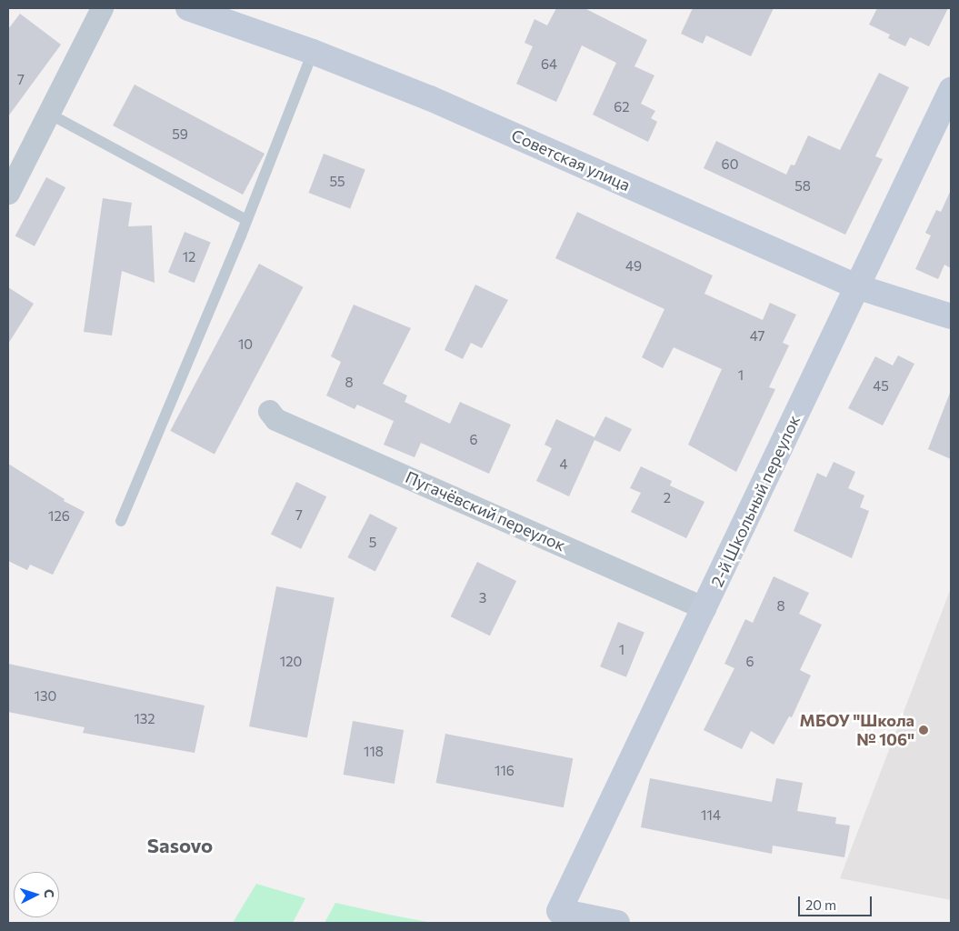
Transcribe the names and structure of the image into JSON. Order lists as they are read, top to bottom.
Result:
{
  "streets": {
    "street": ["Советская улица", "2-й Школьный переулок", "Пугачёвский переулок"]
  },
  "crossings": [
    ["Советская улица", "2-й Школьный переулок"],
    ["2-й Школьный переулок", "Пугачёвский переулок"]
  ],
  "districts": ["Sasovo"],
  "places": ["МБОУ \"Школа № 106\""],
  "house_numbers": [
    "64",
    "7",
    "62",
    "59",
    "60",
    "55",
    "58",
    "12",
    "49",
    "47",
    "10",
    "1",
    "8",
    "45",
    "6",
    "4",
    "2",
    "7",
    "126",
    "5",
    "3",
    "8",
    "1",
    "120",
    "6",
    "130",
    "132",
    "118",
    "116",
    "114"
  ],
  "scale_bar": "20 m",
  "north": "right"
}
